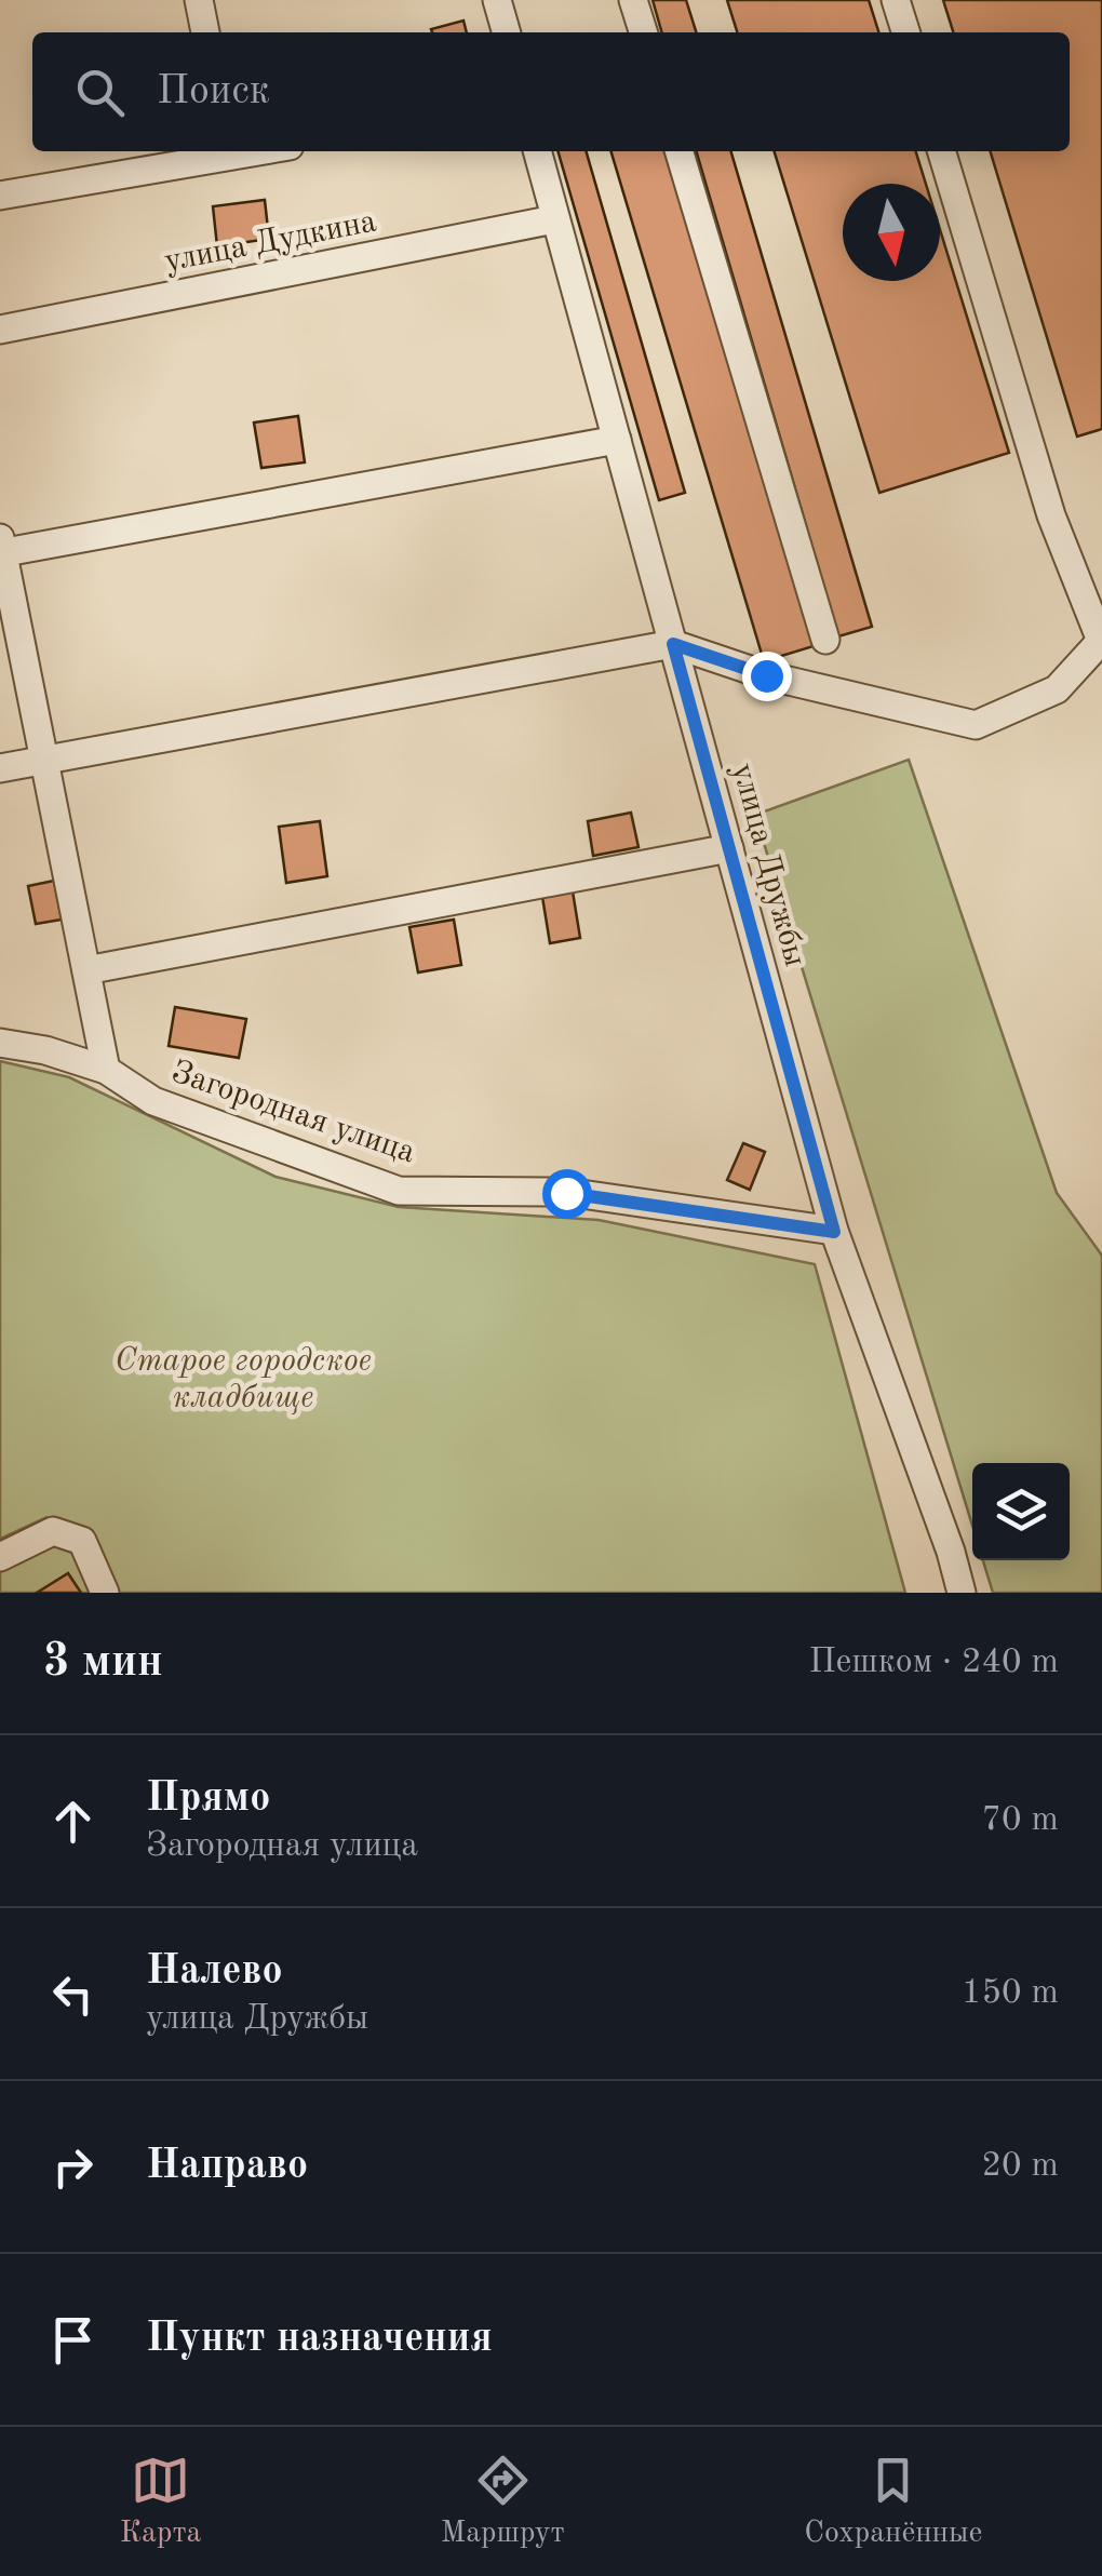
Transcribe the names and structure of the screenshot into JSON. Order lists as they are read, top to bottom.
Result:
{
  "streets": {
    "street": ["улица Дудкина", "улица Дружбы", "Загородная улица"]
  },
  "crossings": [
    ["улица Дудкина", "улица Дружбы"],
    ["улица Дружбы", "Загородная улица"]
  ],
  "parks": ["Старое городское кладбище"],
  "north": "bottom",
  "page": {
    "search": "Поиск",
    "heading": ["3 мин", "Пешком · 240 m"],
    "list": [
      ["Прямо", "Загородная улица", "70 m"],
      ["Налево", "улица Дружбы", "150 m"],
      ["Направо", "20 m"],
      "Пункт назначения"
    ],
    "nav": ["Карта", "Маршрут", "Сохранённые"]
  }
}
